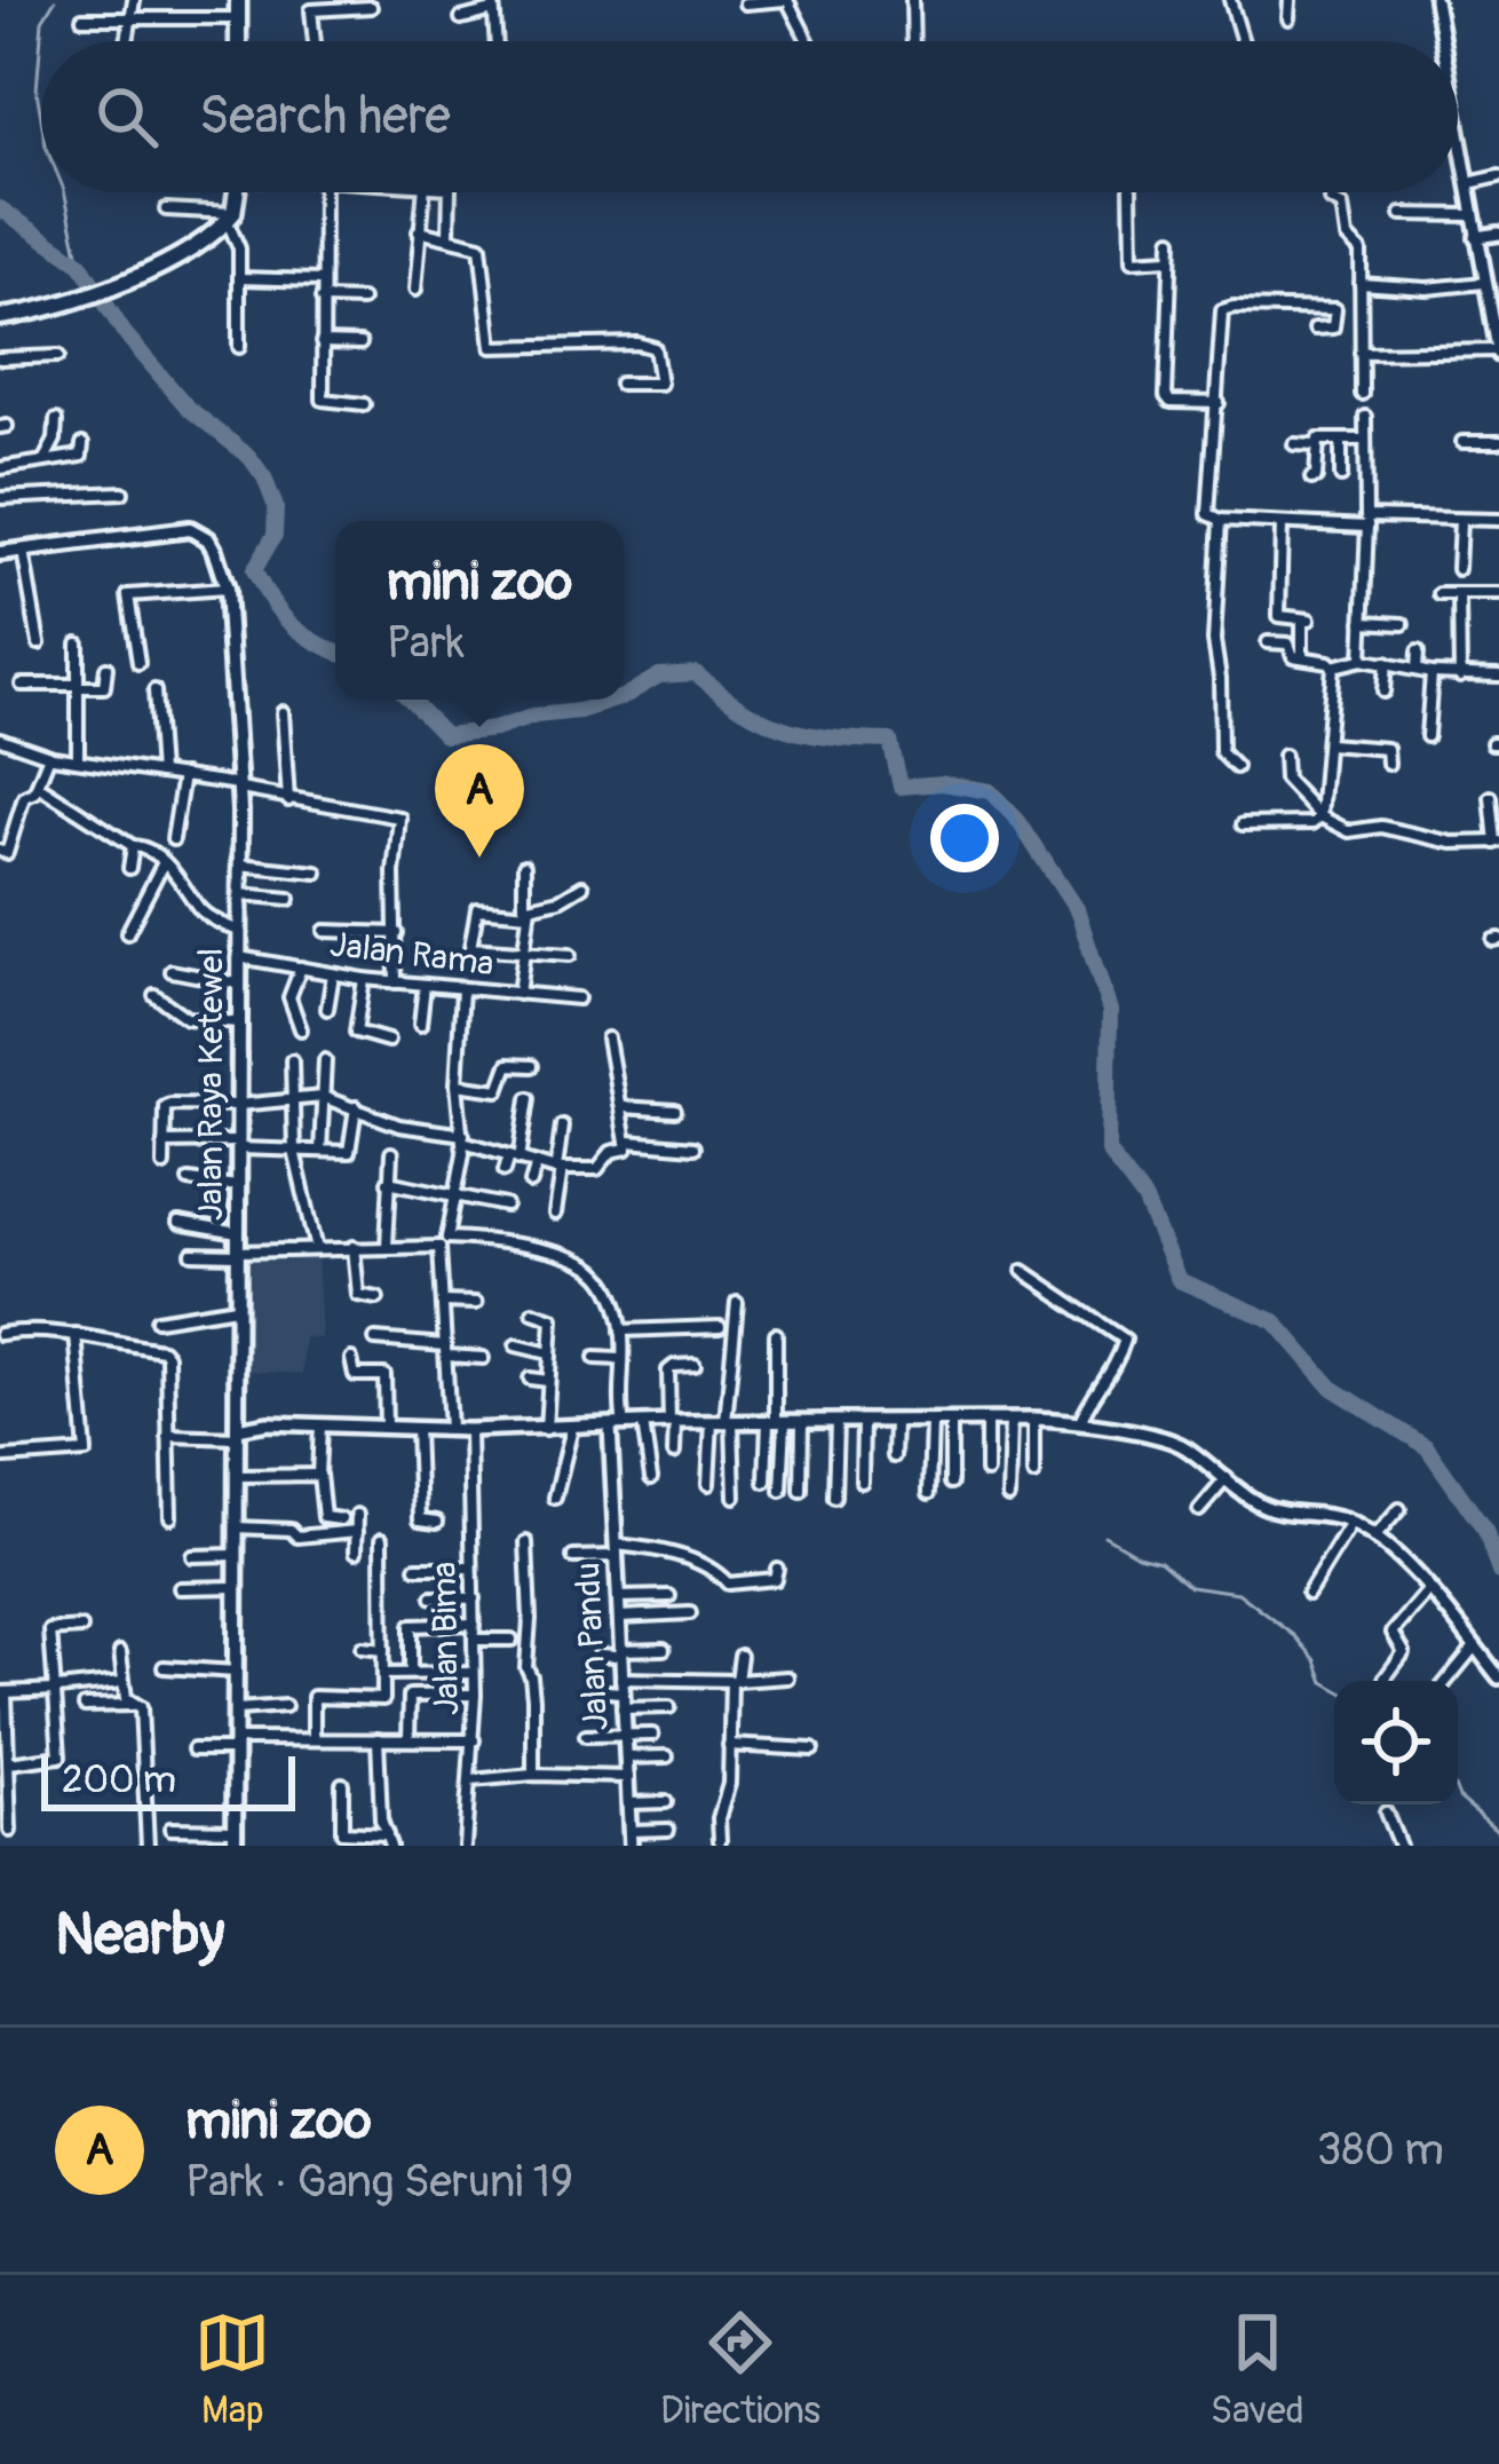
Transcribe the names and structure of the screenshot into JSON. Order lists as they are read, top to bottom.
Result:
{
  "streets": {
    "main road": ["Jalan Raya Ketewel"],
    "street": ["Jalan Rama", "Jalan Bima", "Jalan Pandu"]
  },
  "crossings": [
    ["Jalan Rama", "Jalan Raya Ketewel"]
  ],
  "scale_bar": "200 m",
  "page": {
    "search": "Search here",
    "popup": ["mini zoo", "Park"],
    "pins": "A",
    "scale": "200 m",
    "heading": "Nearby",
    "list": [
      {
        "mark": "A",
        "name": "mini zoo",
        "note": "Park · Gang Seruni 19",
        "value": "380 m"
      }
    ],
    "nav": ["Map", "Directions", "Saved"]
  }
}
